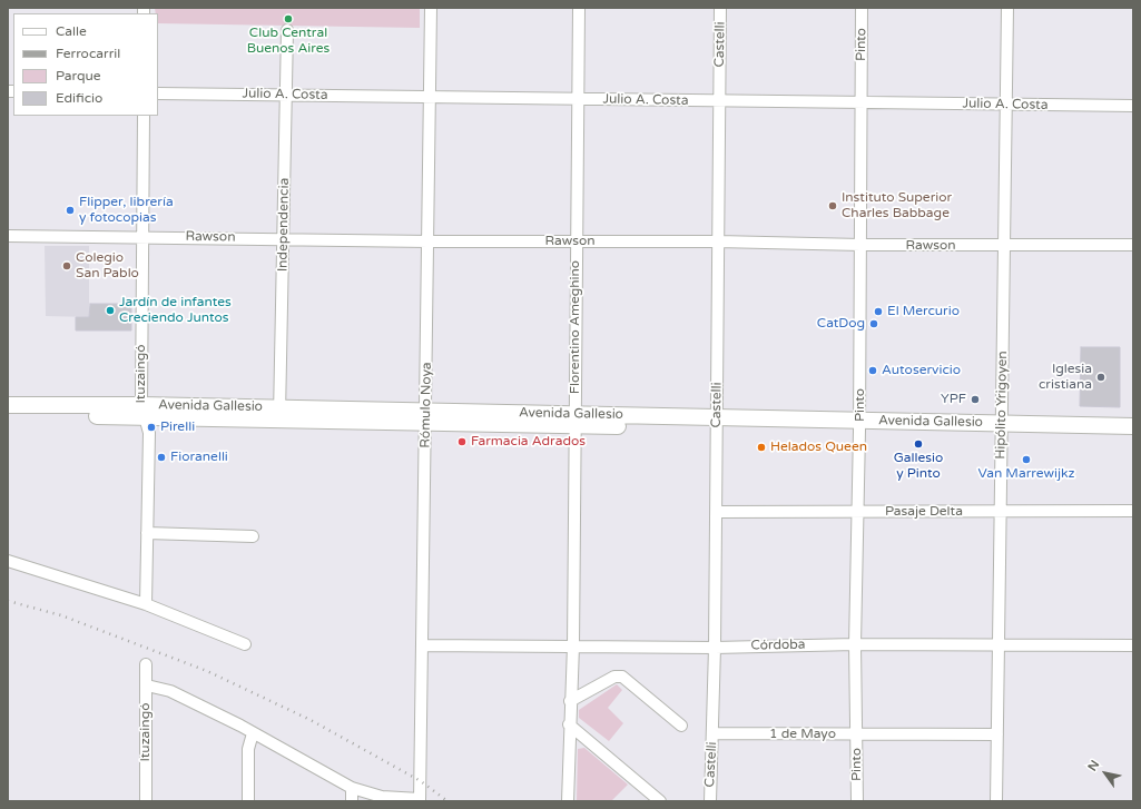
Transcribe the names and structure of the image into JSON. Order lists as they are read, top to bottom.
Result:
{
  "streets": {
    "main road": ["Avenida Gallesio"],
    "street": [
      "Castelli",
      "Pinto",
      "Julio A. Costa",
      "Independencia",
      "Rawson",
      "Florentino Ameghino",
      "Ituzaingó",
      "Rómulo Noya",
      "Hipólito Yrigoyen",
      "Pasaje Delta",
      "Córdoba",
      "1 de Mayo"
    ]
  },
  "crossings": [
    ["Castelli", "Julio A. Costa"],
    ["Castelli", "Rawson"],
    ["Castelli", "Avenida Gallesio"],
    ["Castelli", "Pasaje Delta"],
    ["Castelli", "Córdoba"],
    ["Castelli", "1 de Mayo"],
    ["Pinto", "Julio A. Costa"],
    ["Pinto", "Rawson"],
    ["Pinto", "Avenida Gallesio"],
    ["Pinto", "Pasaje Delta"],
    ["Pinto", "Córdoba"],
    ["Pinto", "1 de Mayo"],
    ["Julio A. Costa", "Independencia"],
    ["Julio A. Costa", "Florentino Ameghino"],
    ["Julio A. Costa", "Rómulo Noya"],
    ["Julio A. Costa", "Hipólito Yrigoyen"],
    ["Independencia", "Rawson"],
    ["Independencia", "Avenida Gallesio"],
    ["Rawson", "Florentino Ameghino"],
    ["Rawson", "Ituzaingó"],
    ["Rawson", "Rómulo Noya"],
    ["Rawson", "Hipólito Yrigoyen"],
    ["Florentino Ameghino", "Avenida Gallesio"],
    ["Florentino Ameghino", "Córdoba"],
    ["Ituzaingó", "Avenida Gallesio"],
    ["Rómulo Noya", "Avenida Gallesio"],
    ["Rómulo Noya", "Córdoba"],
    ["Hipólito Yrigoyen", "Avenida Gallesio"],
    ["Hipólito Yrigoyen", "Pasaje Delta"],
    ["Hipólito Yrigoyen", "Córdoba"],
    ["Hipólito Yrigoyen", "1 de Mayo"]
  ],
  "places": [
    "Club Central Buenos Aires",
    "Instituto Superior Charles Babbage",
    "Flipper, librería y fotocopias",
    "Colegio San Pablo",
    "Jardín de infantes Creciendo Juntos",
    "El Mercurio",
    "CatDog",
    "Autoservicio",
    "Iglesia cristiana",
    "YPF",
    "Pirelli",
    "Farmacia Adrados",
    "Gallesio y Pinto",
    "Helados Queen",
    "Fioranelli",
    "Van Marrewijkz"
  ],
  "legend": [
    "Calle",
    "Ferrocarril",
    "Parque",
    "Edificio"
  ],
  "north": "top left"
}
